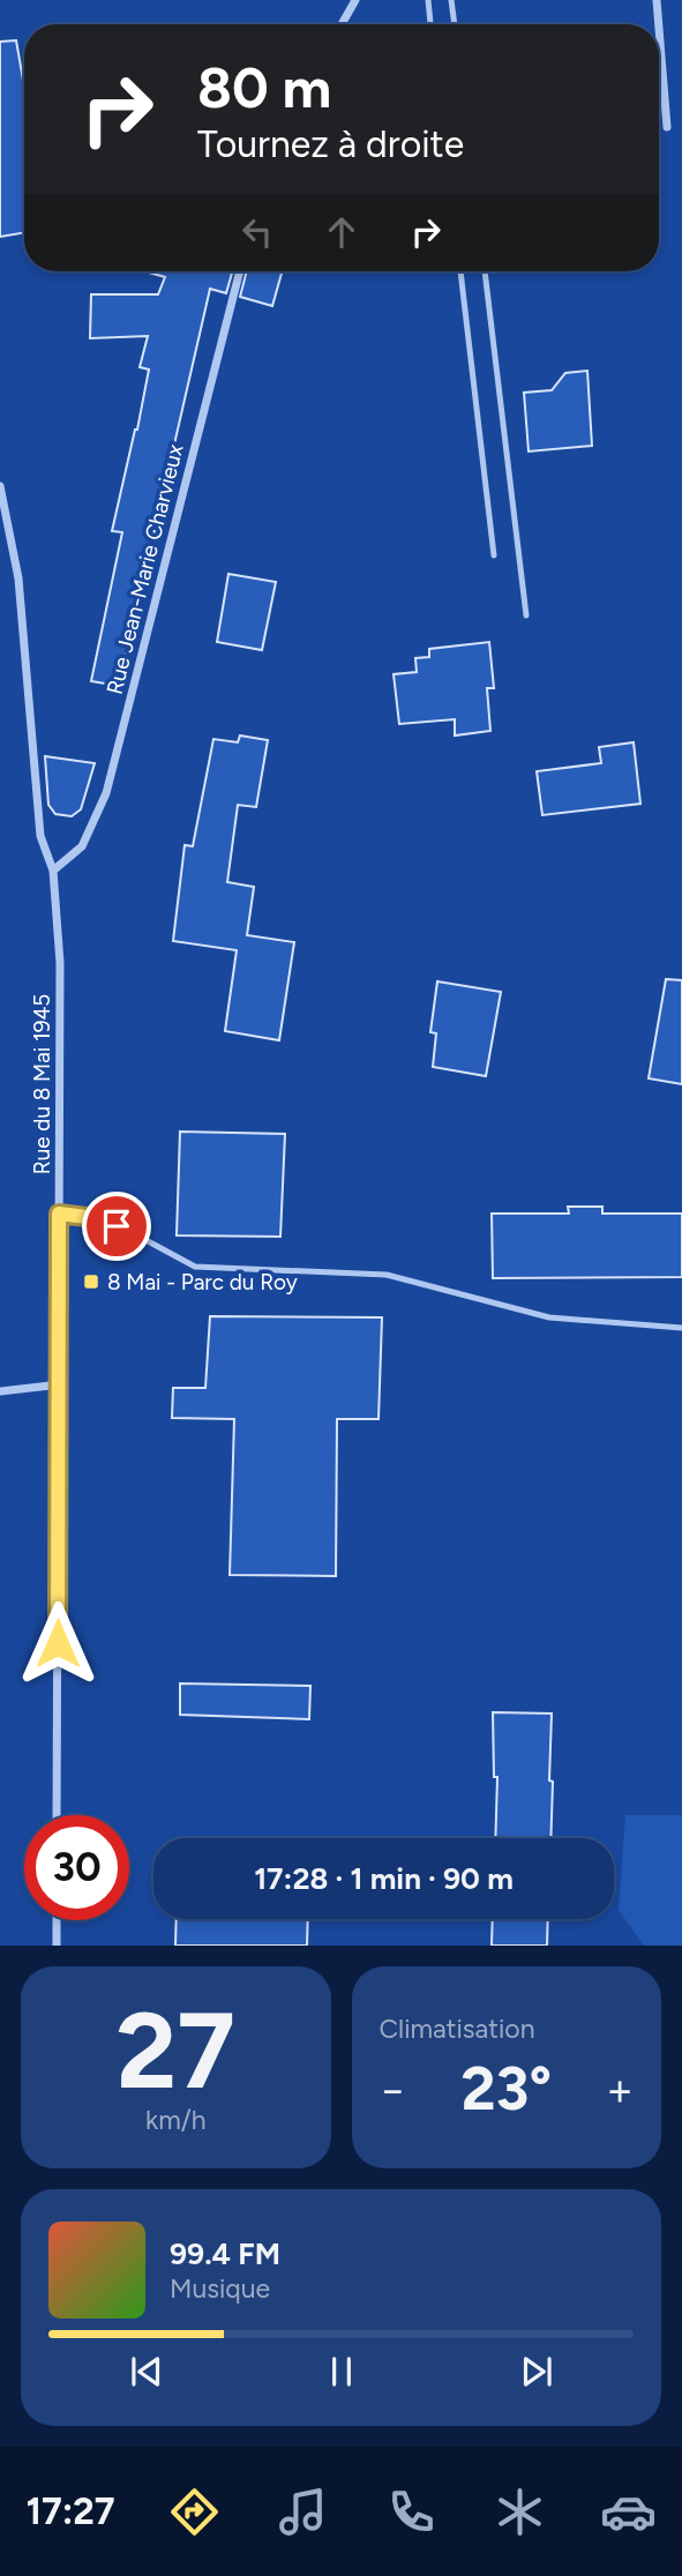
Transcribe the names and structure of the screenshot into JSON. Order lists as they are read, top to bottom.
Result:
{
  "streets": {
    "street": ["Rue Jean-Marie Charvieux", "Rue du 8 Mai 1945"]
  },
  "crossings": [
    ["Rue Jean-Marie Charvieux", "Rue du 8 Mai 1945"]
  ],
  "places": {
    "transit": ["8 Mai - Parc du Roy"]
  },
  "page": {
    "turn": ["80 m", "Tournez à droite"],
    "limit": "30",
    "trip": "17:28 · 1 min · 90 m",
    "tile": [
      ["27", "km/h"],
      "Climatisation"
    ],
    "heat": ["−", "23°", "+"],
    "song": ["99.4 FM", "Musique"],
    "tabs": "17:27"
  }
}
